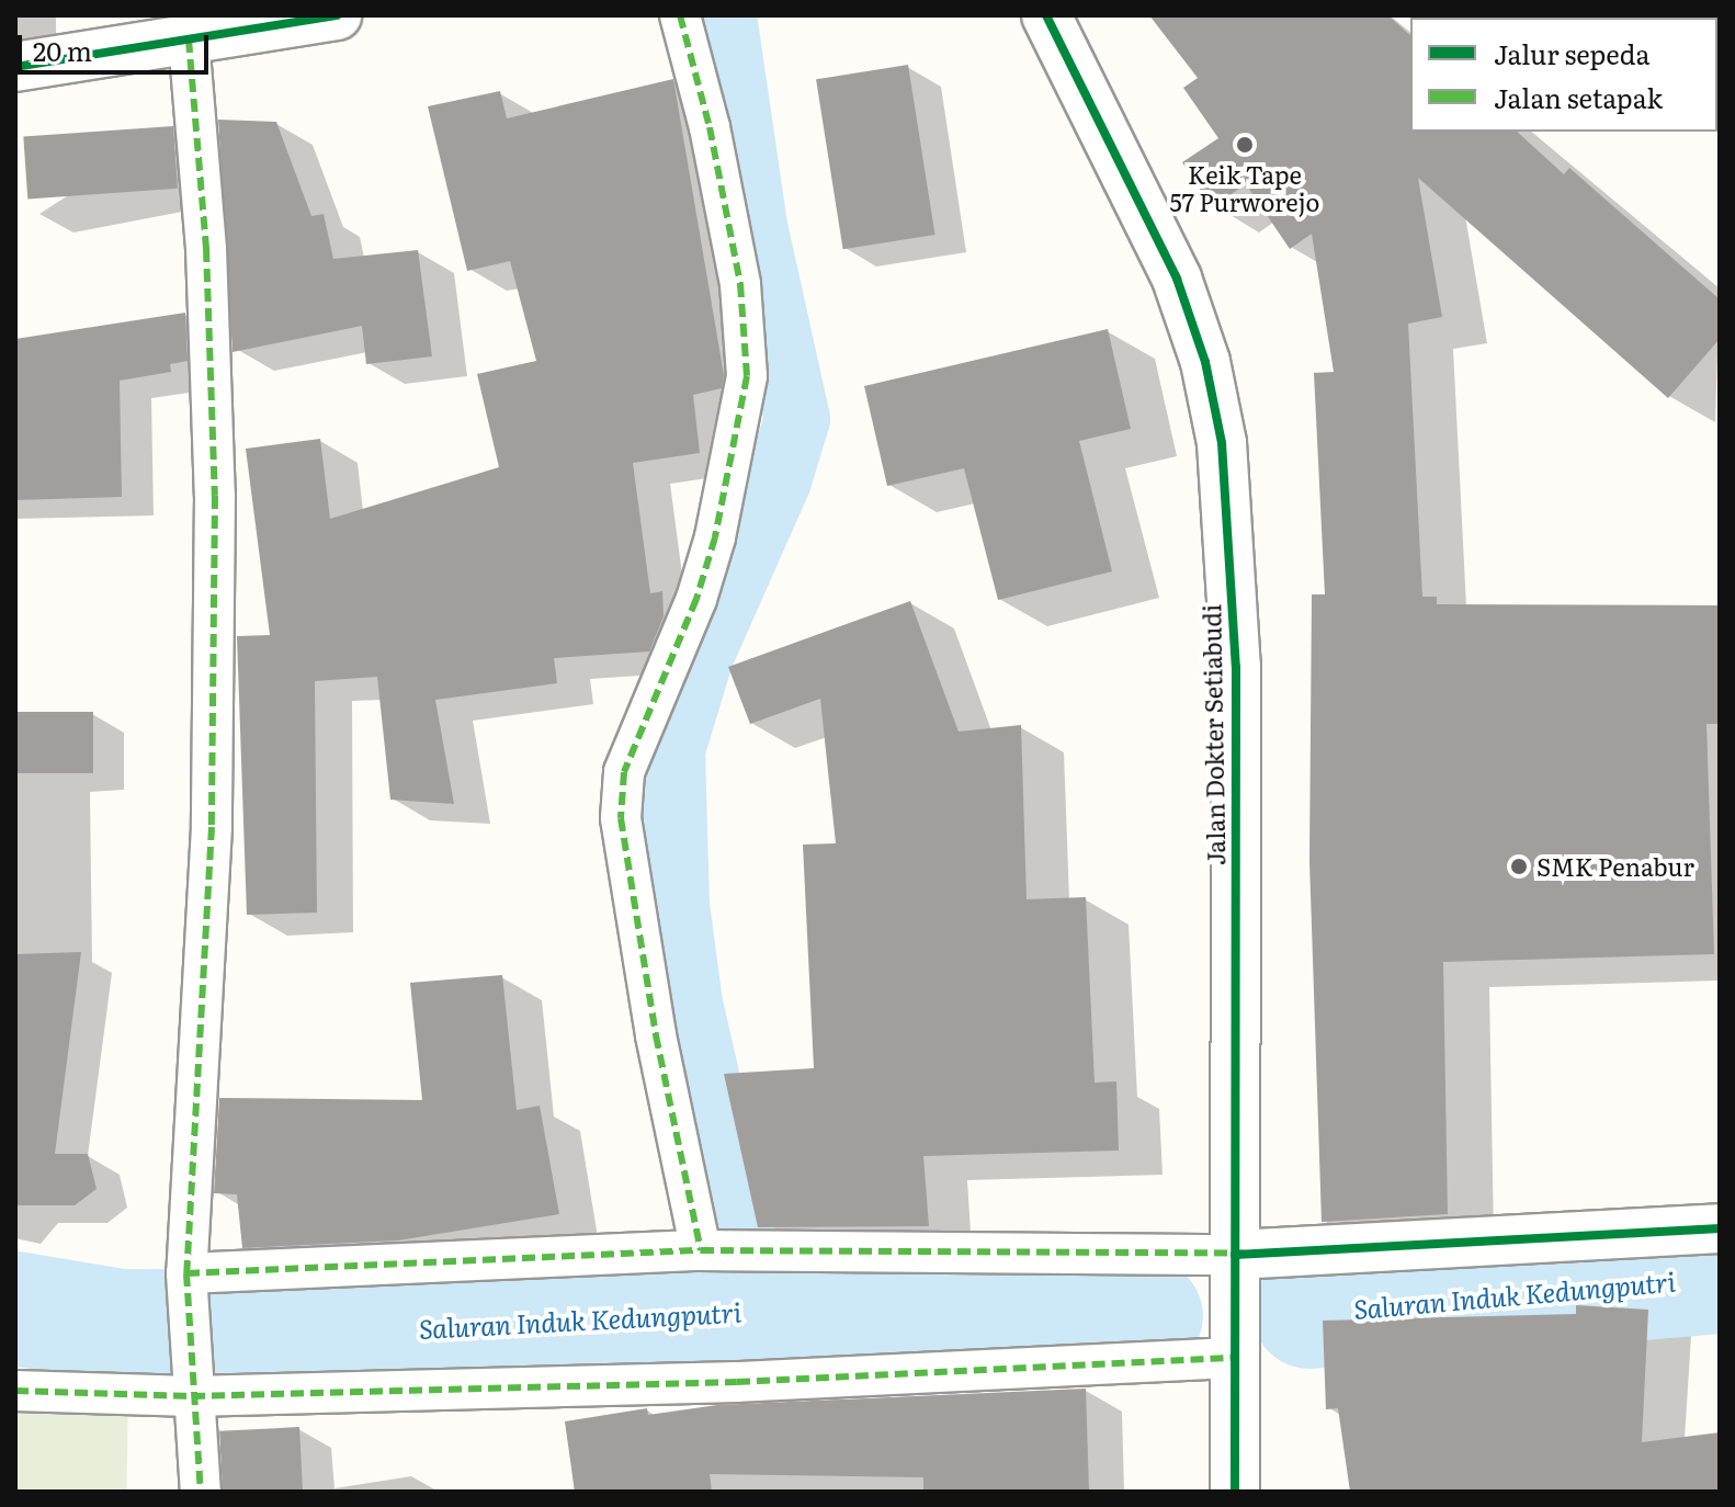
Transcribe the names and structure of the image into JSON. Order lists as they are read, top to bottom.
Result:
{
  "streets": {
    "street": ["Jalan Dokter Setiabudi"]
  },
  "water": ["Saluran Induk Kedungputri"],
  "places": ["Keik Tape 57 Purworejo", "SMK Penabur"],
  "legend": ["Jalur sepeda", "Jalan setapak"],
  "scale_bar": "20 m"
}
